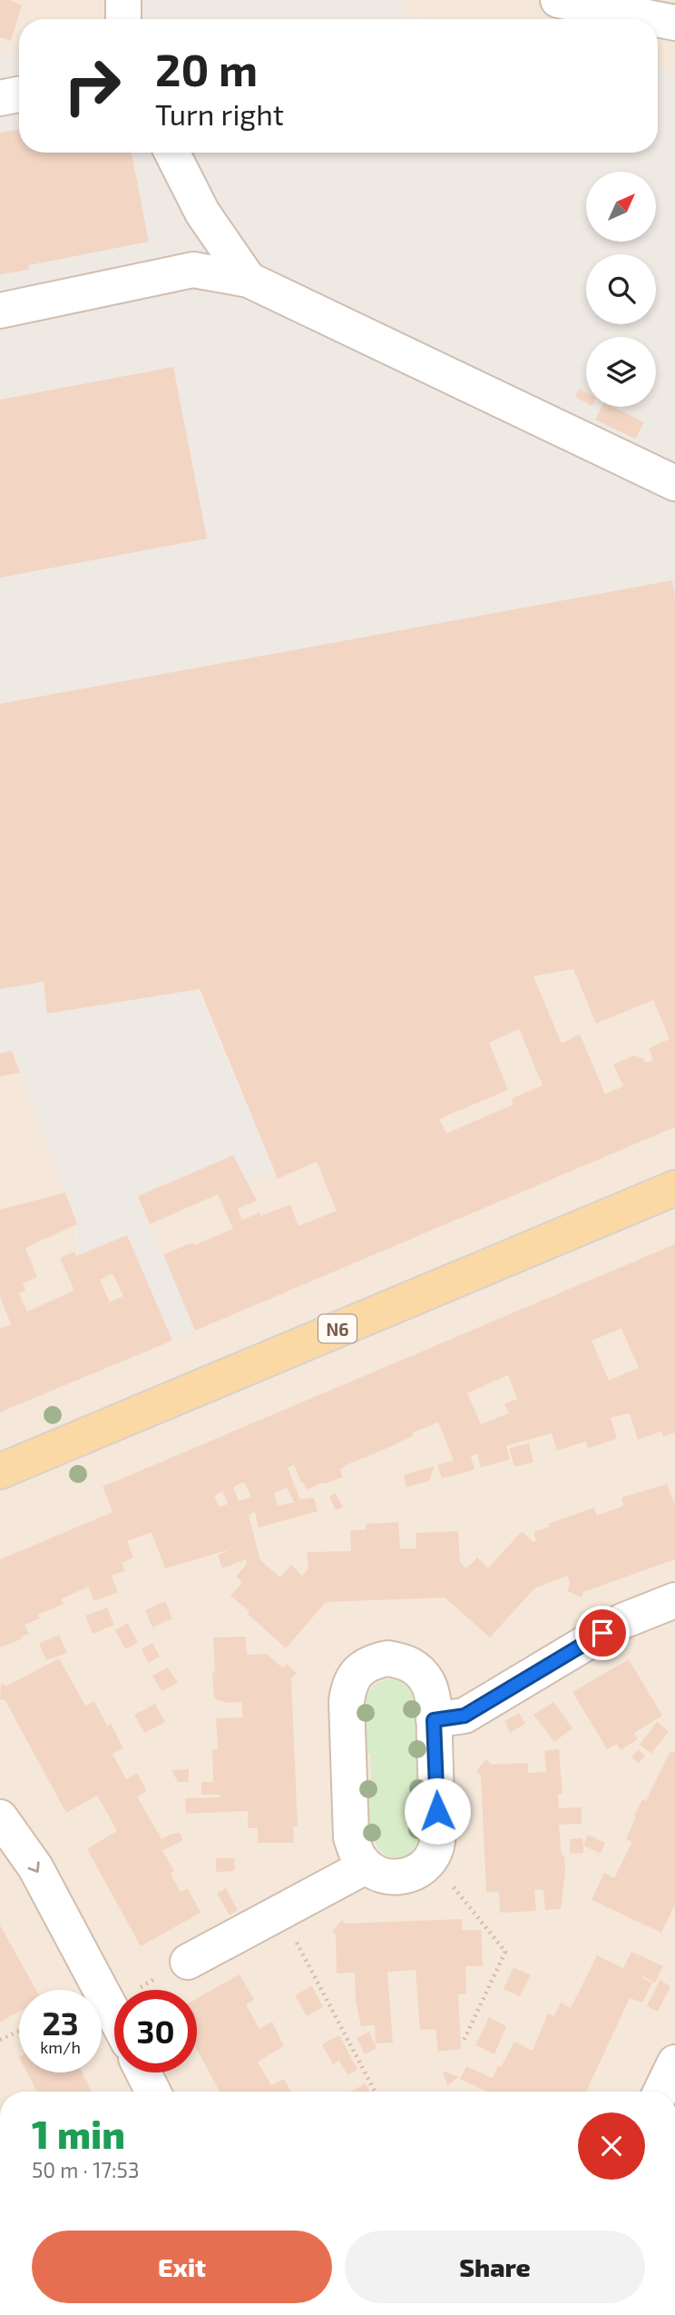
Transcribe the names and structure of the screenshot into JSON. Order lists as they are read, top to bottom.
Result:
{
  "streets": {
    "main road": ["N6"]
  },
  "north": "top right",
  "page": {
    "turn": ["20 m", "Turn right"],
    "speed": "23 km/h",
    "limit": "30",
    "heading": ["1 min", "50 m · 17:53"],
    "buttons": ["Exit", "Share"]
  }
}
